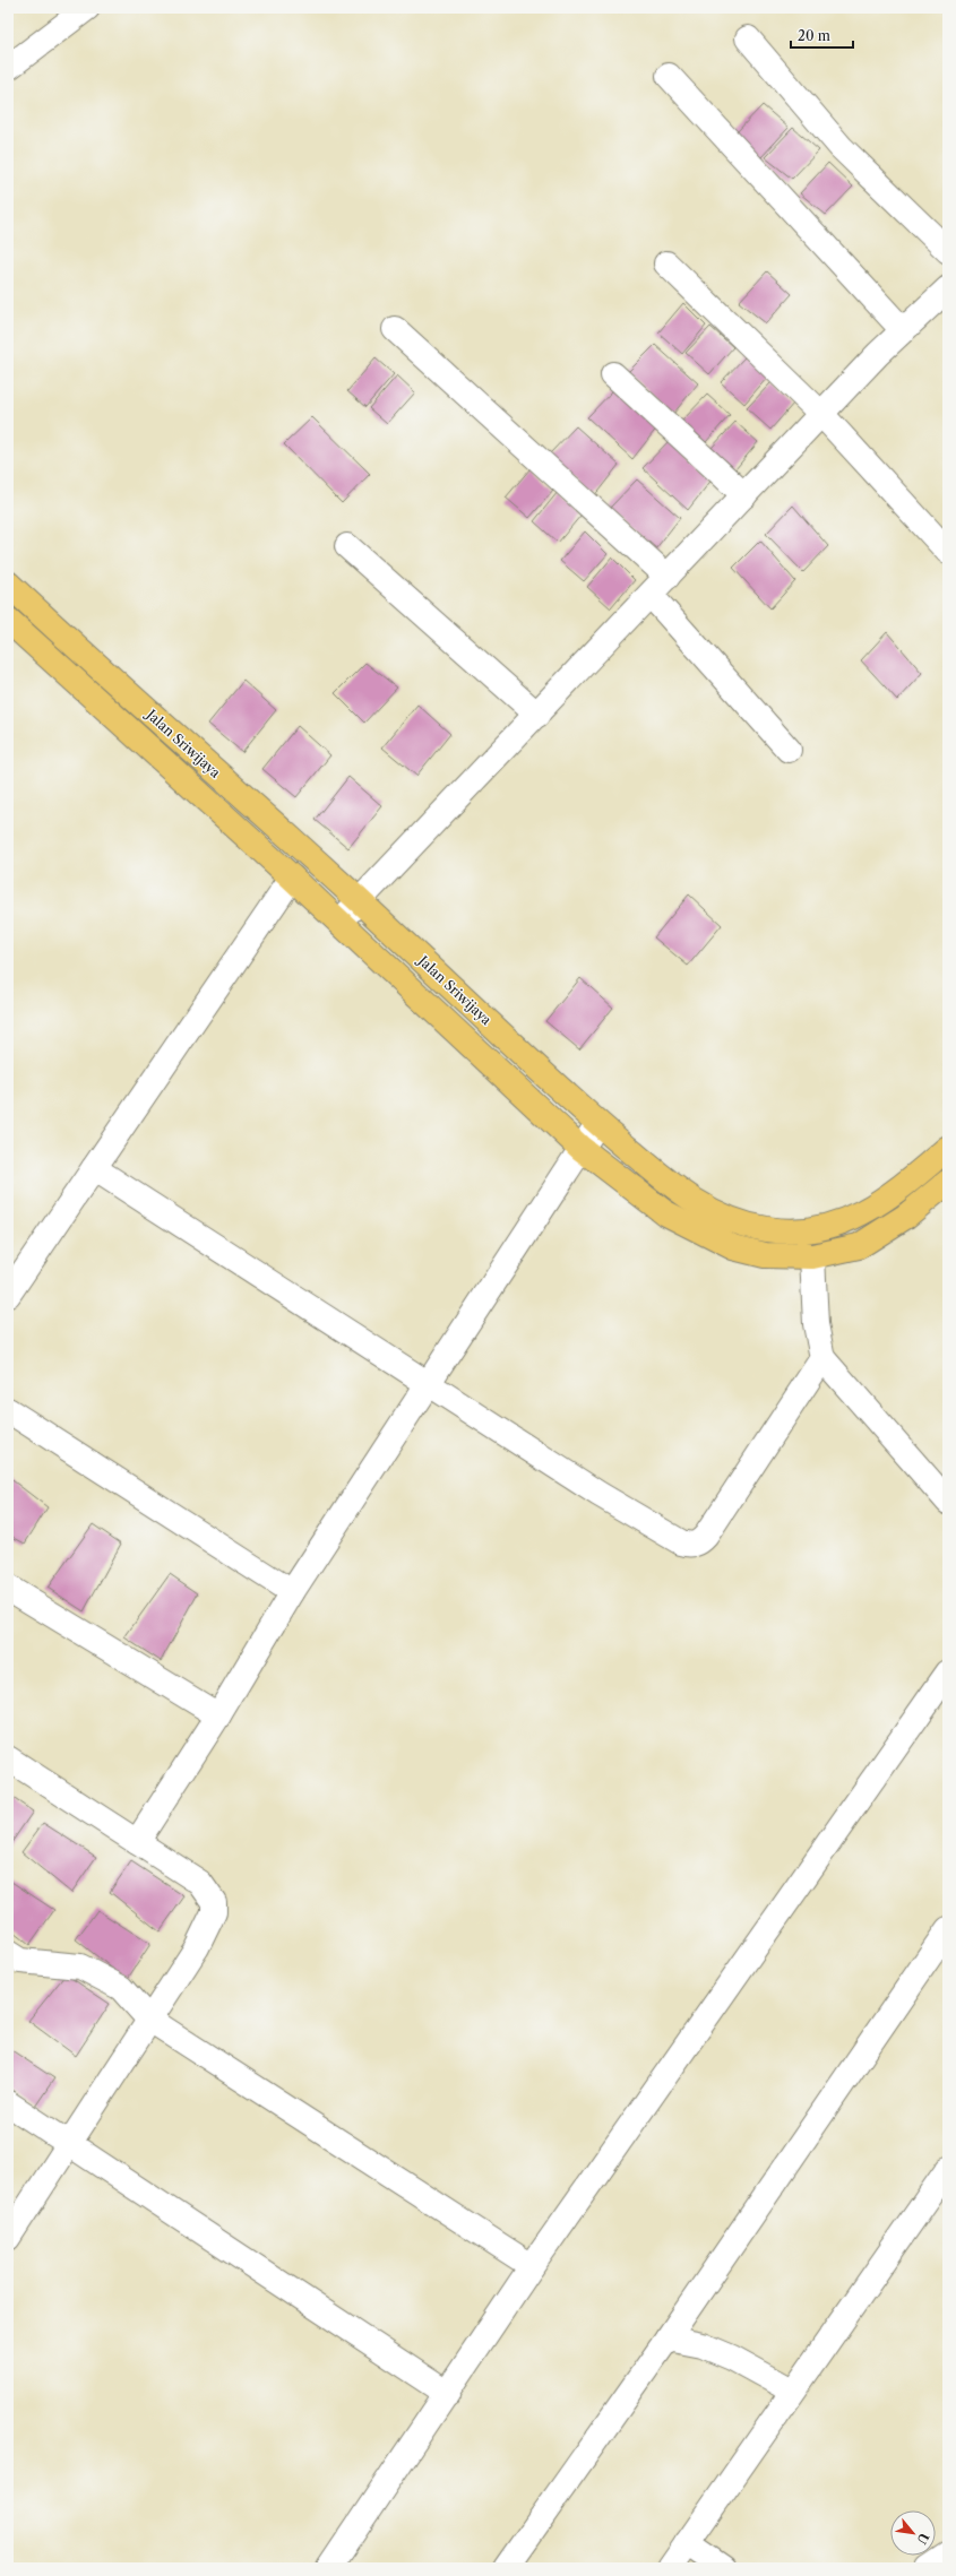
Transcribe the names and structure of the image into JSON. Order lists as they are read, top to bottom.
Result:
{
  "streets": {
    "main road": ["Jalan Sriwijaya"]
  },
  "scale_bar": "20 m",
  "north": "bottom right"
}
